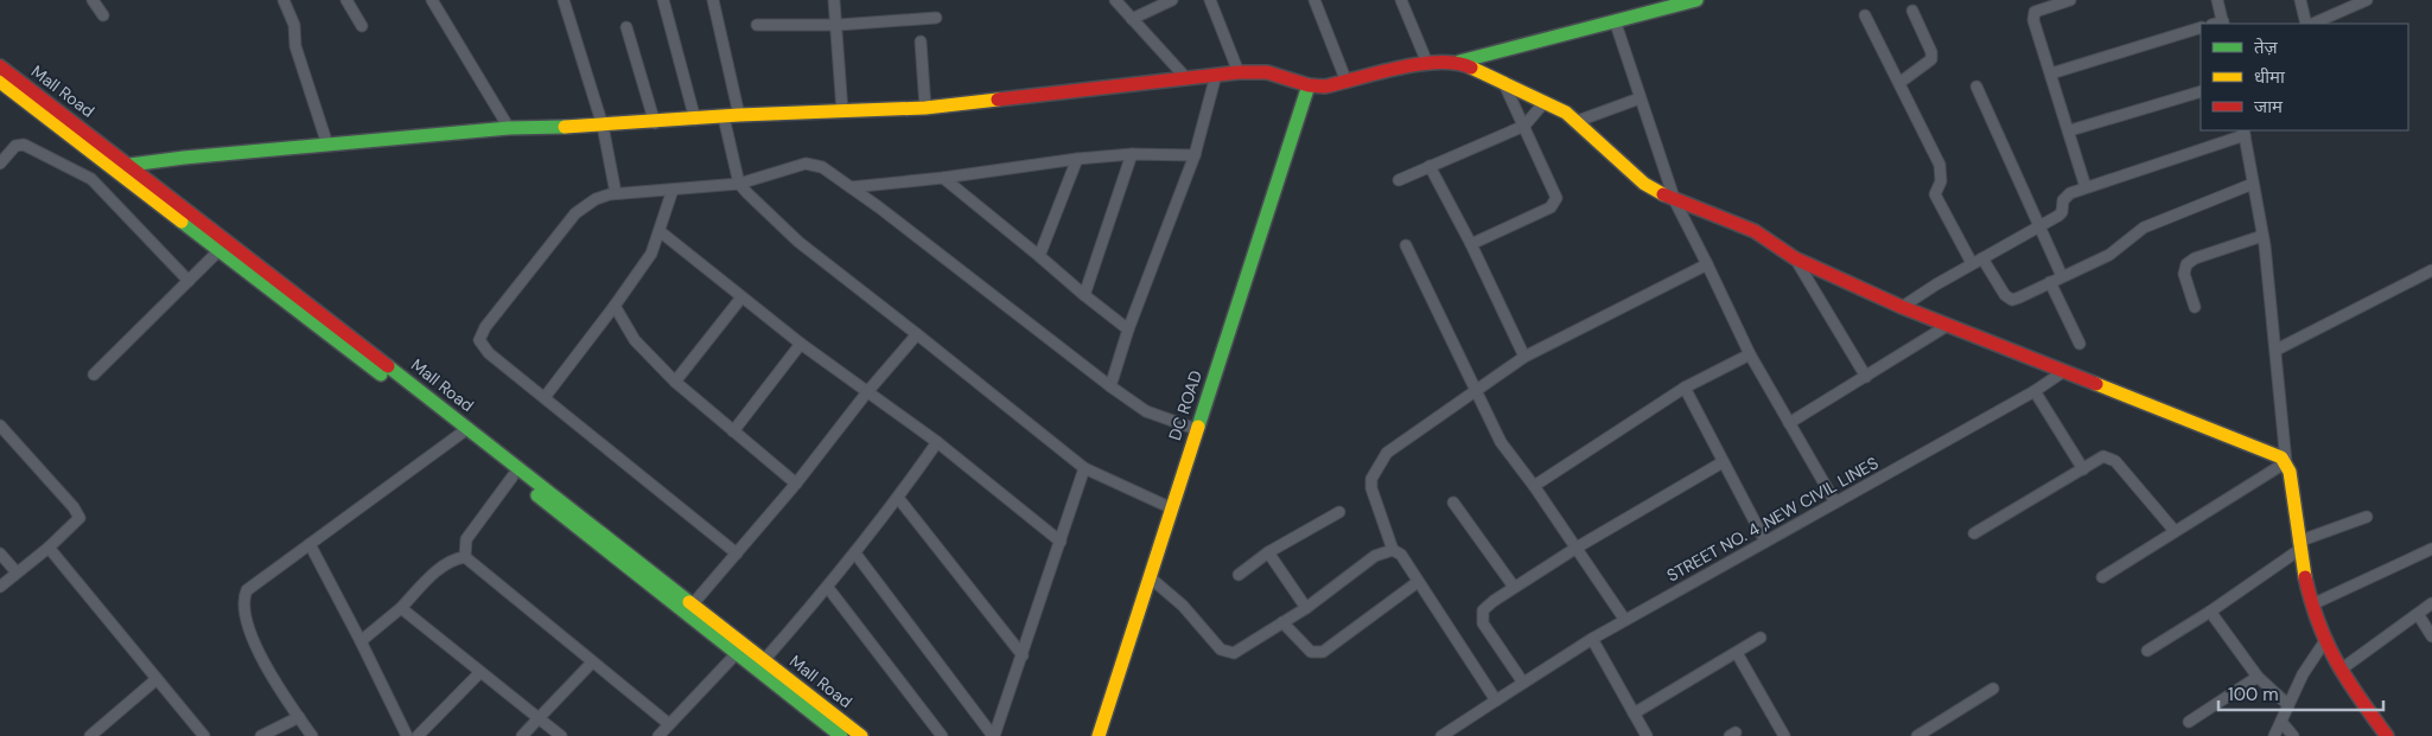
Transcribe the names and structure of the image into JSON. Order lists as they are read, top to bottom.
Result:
{
  "streets": {
    "main road": ["Mall Road", "DC ROAD"],
    "street": ["STREET NO. 4 ,NEW CIVIL LINES"]
  },
  "legend": ["तेज़", "धीमा", "जाम"],
  "scale_bar": "100 m"
}
